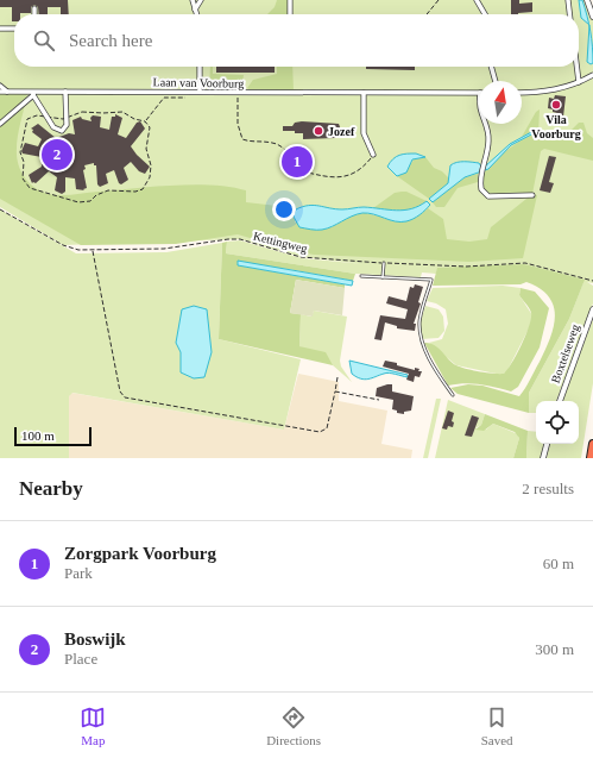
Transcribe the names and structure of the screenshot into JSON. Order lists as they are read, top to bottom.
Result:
{
  "streets": {
    "street": ["Laan van Voorburg", "Boxtelseweg"],
    "path": ["Kettingweg"]
  },
  "places": ["Vila Voorburg", "Jozef"],
  "scale_bar": "100 m",
  "north": "top",
  "page": {
    "search": "Search here",
    "pins": ["2", "1"],
    "scale": "100 m",
    "heading": ["Nearby", "2 results"],
    "list": [
      {
        "mark": "1",
        "name": "Zorgpark Voorburg",
        "note": "Park",
        "value": "60 m"
      },
      {
        "mark": "2",
        "name": "Boswijk",
        "note": "Place",
        "value": "300 m"
      }
    ],
    "nav": ["Map", "Directions", "Saved"]
  }
}
